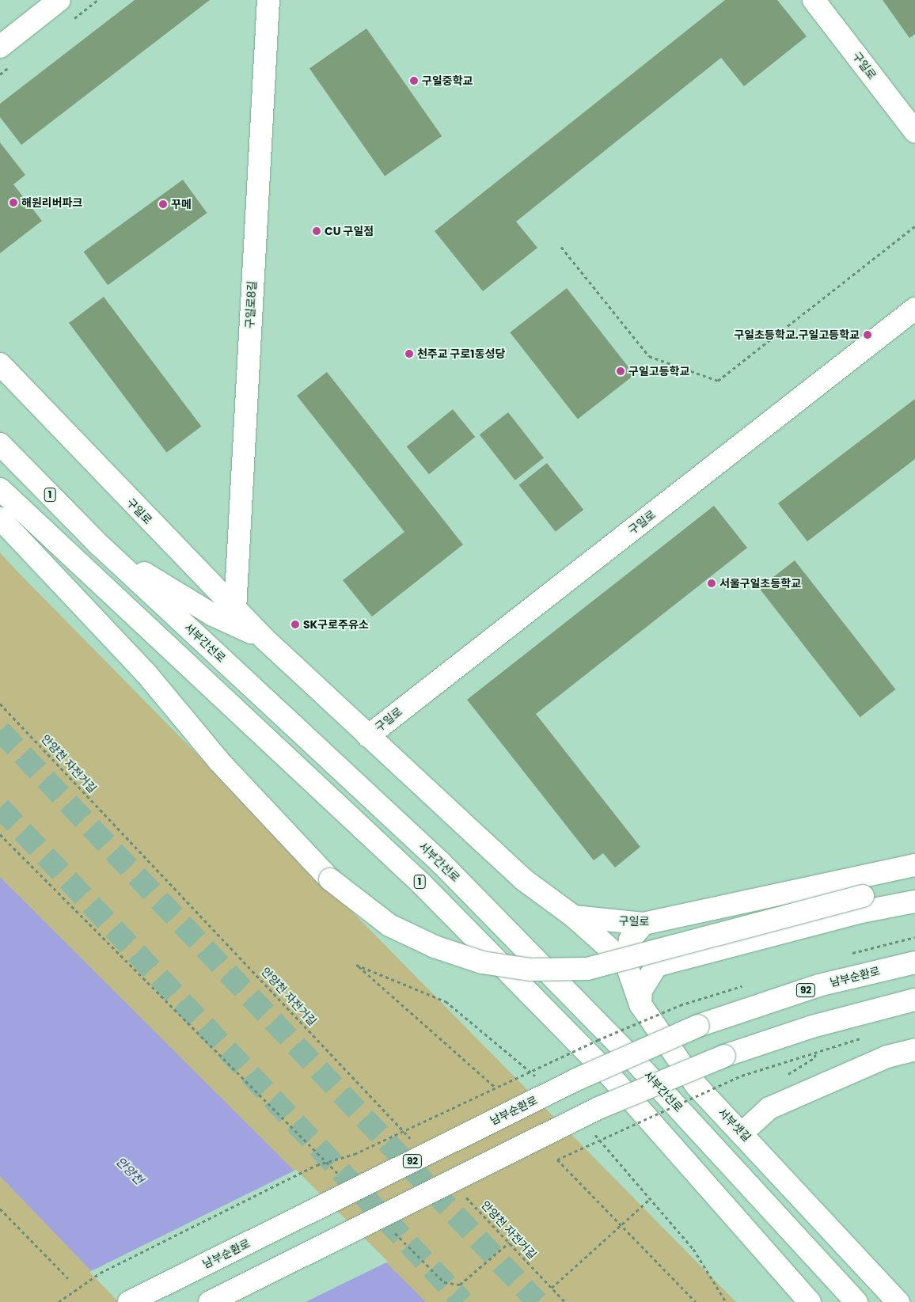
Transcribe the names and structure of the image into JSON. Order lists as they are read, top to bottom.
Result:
{
  "streets": {
    "main road": [
      "구일로",
      "구일로8길",
      "1",
      "서부간선로",
      "남부순환로",
      "92",
      "서부샛길"
    ],
    "path": ["안양천 자전거길"]
  },
  "crossings": [
    ["구일로", "구일로8길"],
    ["구일로", "서부샛길"]
  ],
  "water": ["안양천"],
  "places": [
    "구일중학교",
    "해원리버파크",
    "꾸메",
    "CU 구일점",
    "구일초등학교.구일고등학교",
    "천주교 구로1동성당",
    "구일고등학교",
    "서울구일초등학교",
    "SK구로주유소"
  ]
}
